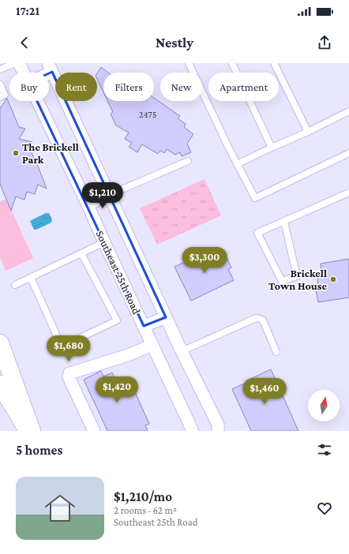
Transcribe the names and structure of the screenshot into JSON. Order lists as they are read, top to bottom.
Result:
{
  "streets": {
    "street": ["Southeast 25th Road"]
  },
  "places": ["The Brickell Park", "Brickell Town House"],
  "house_numbers": ["2475"],
  "north": "top",
  "page": {
    "status": "17:21",
    "header": "Nestly",
    "chip": [
      "Buy",
      "Rent",
      "Filters",
      "New",
      "Apartment"
    ],
    "price": [
      "$1,210",
      "$3,300",
      "$1,680",
      "$1,420",
      "$1,460"
    ],
    "heading": "5 homes",
    "list": [
      {
        "name": "$1,210/mo",
        "note": "2 rooms · 62 m² · Southeast 25th Road"
      }
    ]
  }
}
